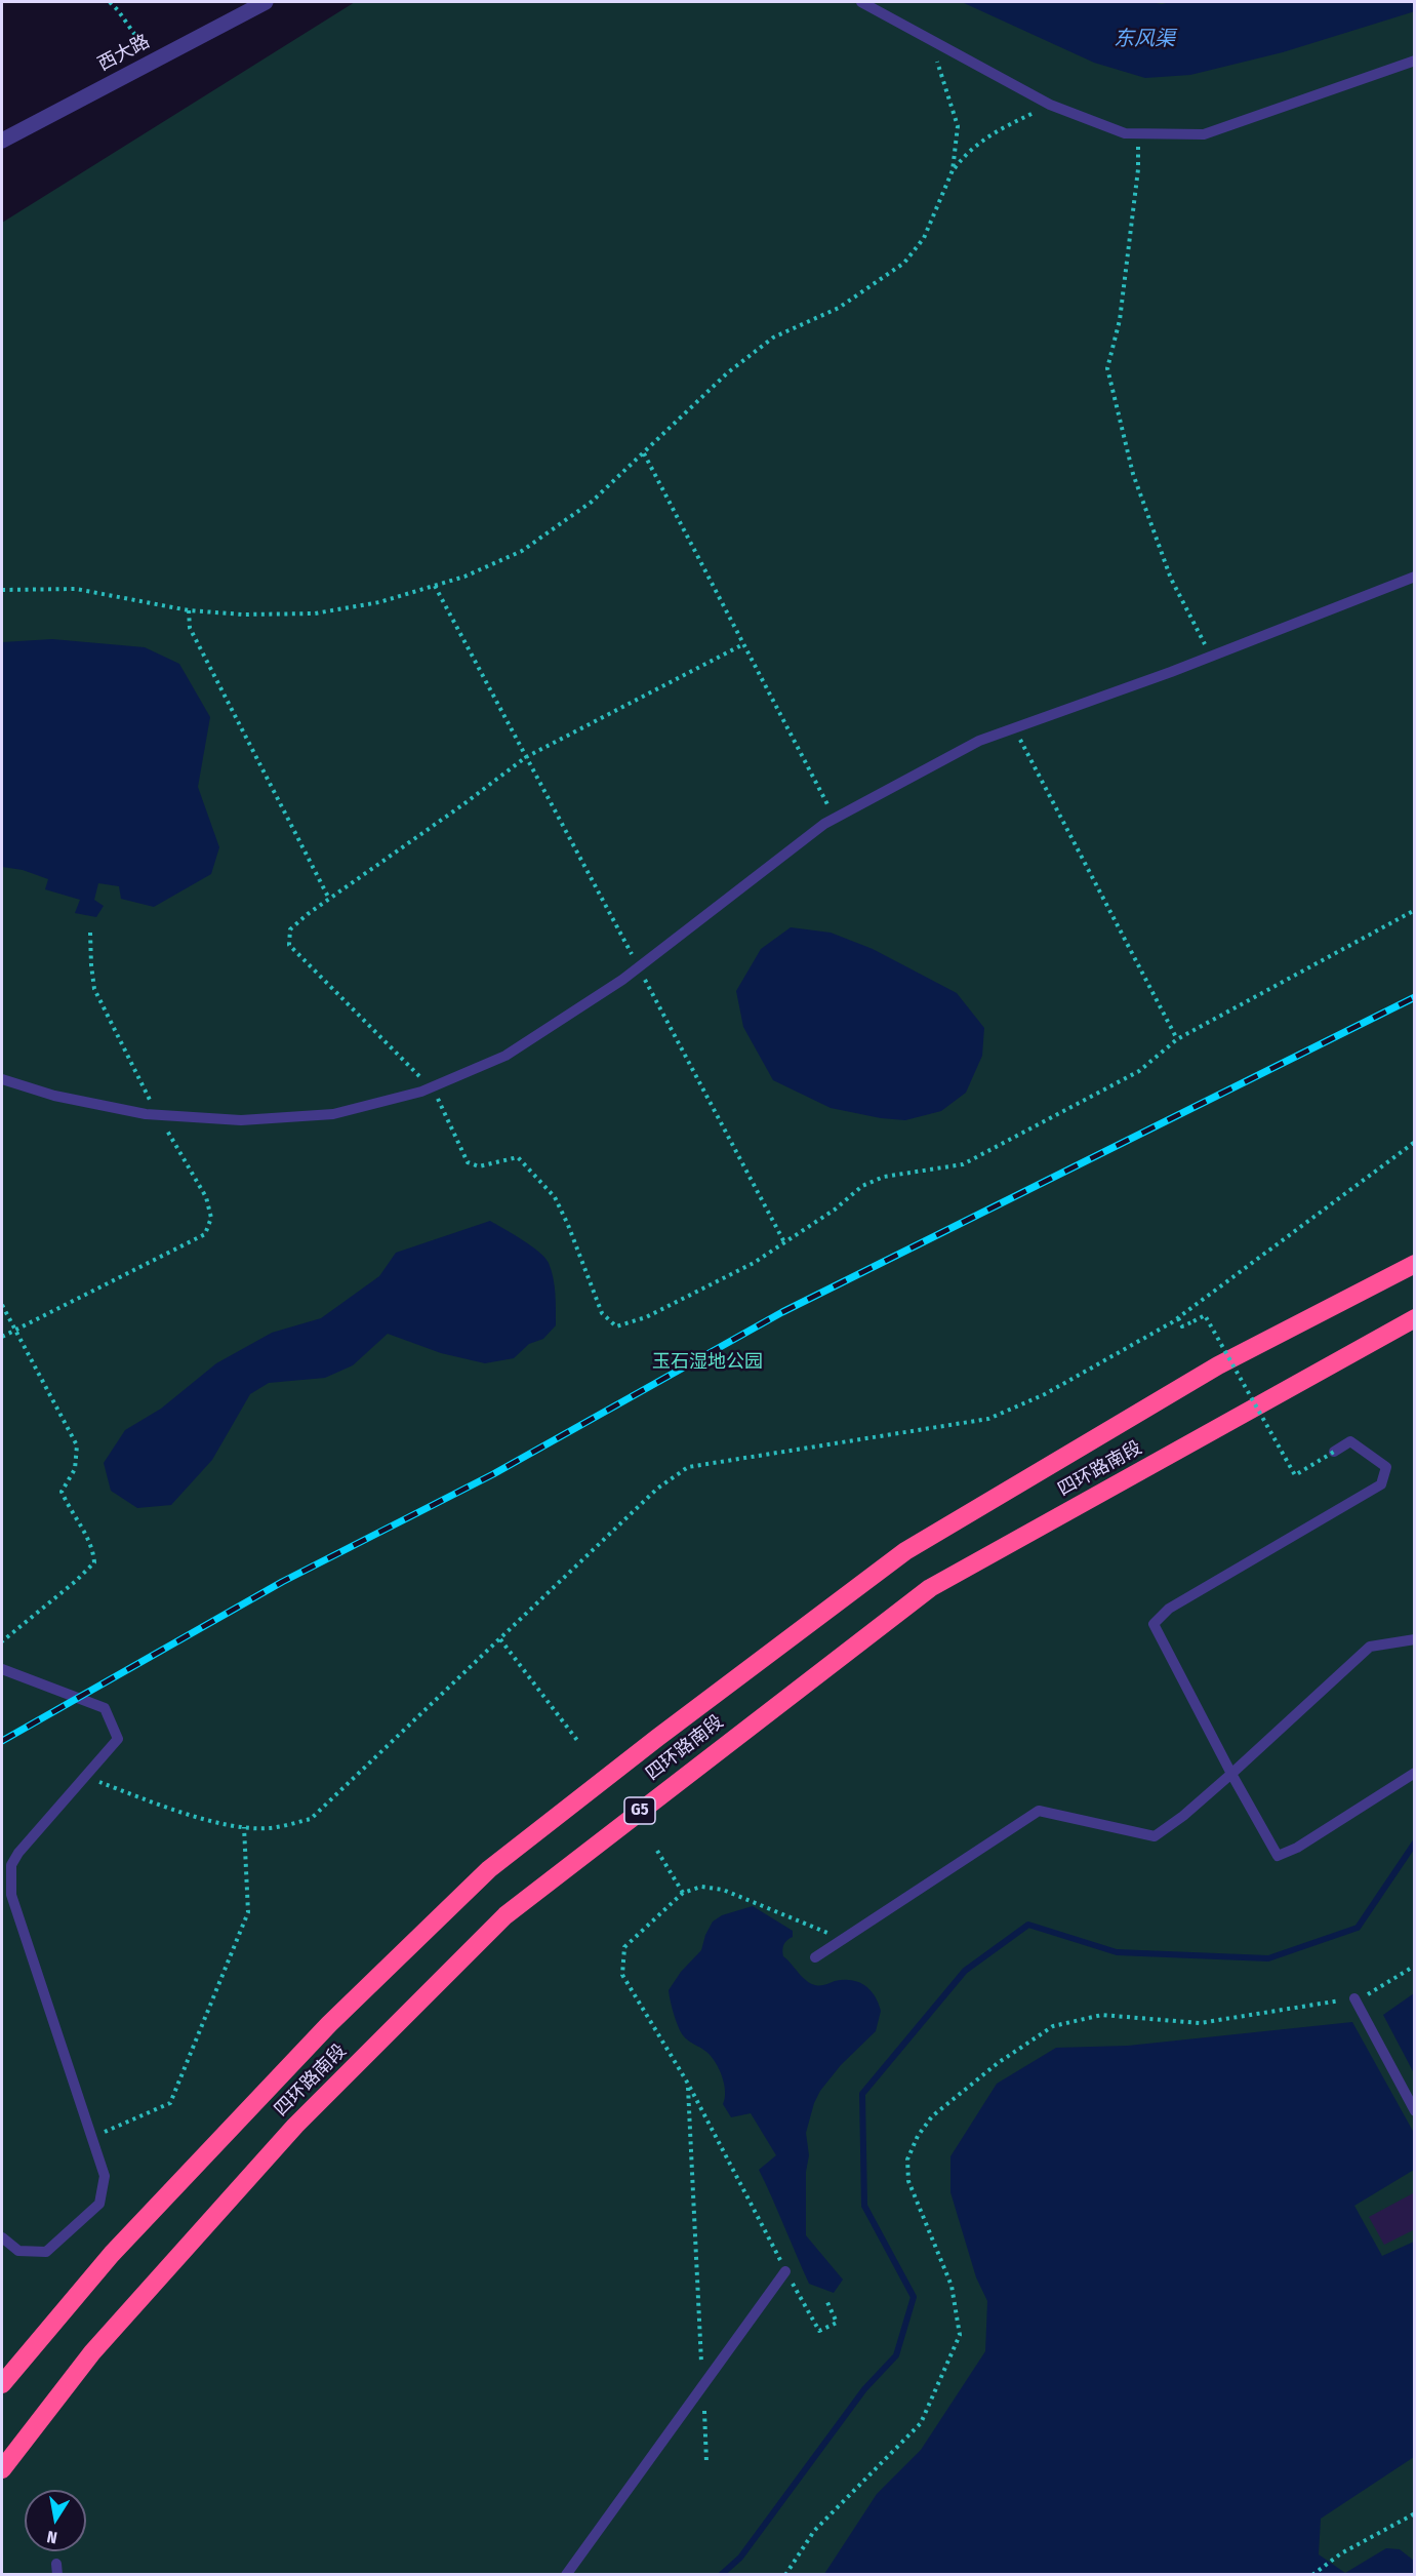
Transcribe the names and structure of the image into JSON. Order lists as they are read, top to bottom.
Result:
{
  "streets": {
    "highway": ["四环路南段", "G5"],
    "street": ["西大路"]
  },
  "water": ["东风渠"],
  "parks": ["玉石湿地公园"],
  "north": "bottom"
}
